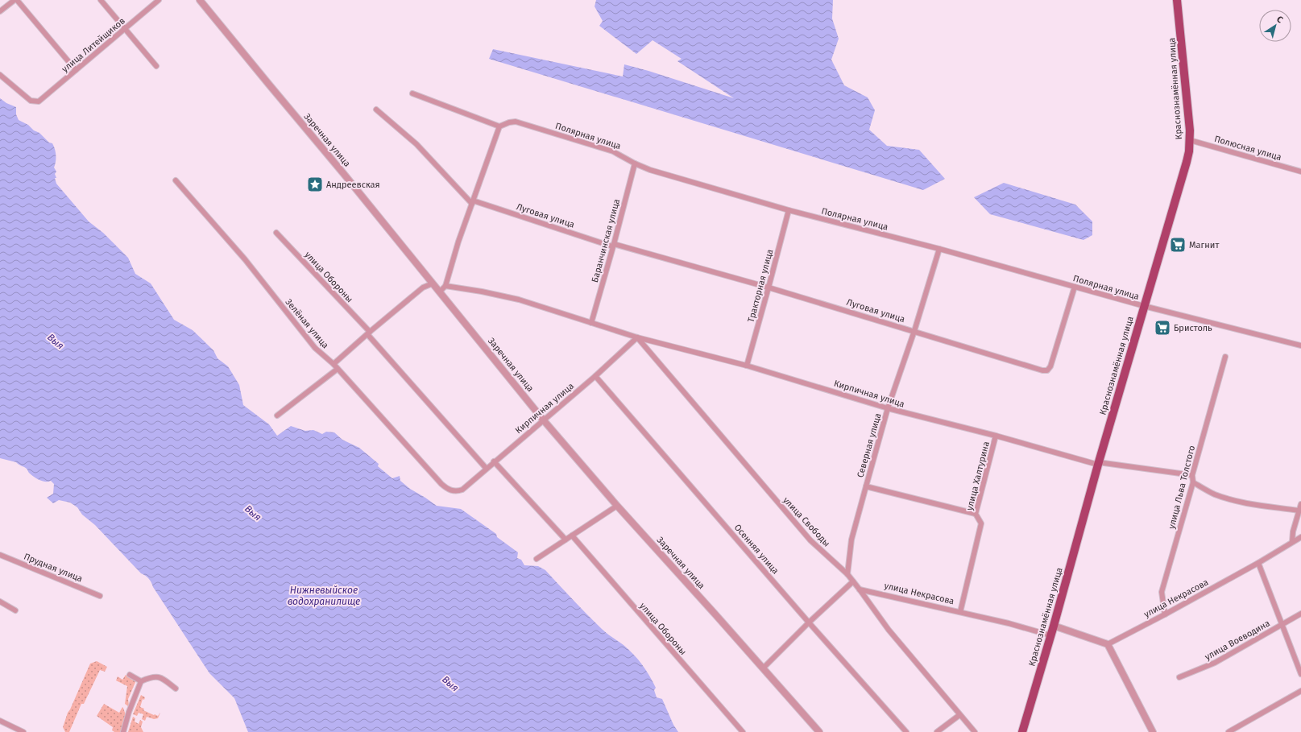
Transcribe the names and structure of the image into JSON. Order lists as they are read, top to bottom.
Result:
{
  "streets": {
    "main road": ["Краснознамённая улица"],
    "street": [
      "улица Литейщиков",
      "Полярная улица",
      "Заречная улица",
      "Полюсная улица",
      "Луговая улица",
      "Баранчинская улица",
      "улица Обороны",
      "Тракторная улица",
      "Зелёная улица",
      "Кирпичная улица",
      "Северная улица",
      "улица Халтурина",
      "улица Льва Толстого",
      "улица Свободы",
      "Осенняя улица",
      "Прудная улица",
      "улица Некрасова",
      "улица Воеводина"
    ]
  },
  "crossings": [
    ["Краснознамённая улица", "Полярная улица"],
    ["Краснознамённая улица", "Полюсная улица"],
    ["Краснознамённая улица", "Кирпичная улица"],
    ["Краснознамённая улица", "улица Некрасова"],
    ["Полярная улица", "Луговая улица"],
    ["Полярная улица", "Баранчинская улица"],
    ["Полярная улица", "Тракторная улица"],
    ["Полярная улица", "Северная улица"],
    ["Заречная улица", "Кирпичная улица"],
    ["Луговая улица", "Баранчинская улица"],
    ["Луговая улица", "Тракторная улица"],
    ["Луговая улица", "Северная улица"],
    ["Баранчинская улица", "Кирпичная улица"],
    ["улица Обороны", "Кирпичная улица"],
    ["Тракторная улица", "Кирпичная улица"],
    ["Зелёная улица", "Кирпичная улица"],
    ["Кирпичная улица", "Северная улица"],
    ["Кирпичная улица", "улица Халтурина"],
    ["Кирпичная улица", "улица Льва Толстого"],
    ["Кирпичная улица", "улица Свободы"],
    ["Кирпичная улица", "Осенняя улица"],
    ["Северная улица", "улица Свободы"],
    ["улица Халтурина", "улица Некрасова"],
    ["улица Льва Толстого", "улица Некрасова"],
    ["улица Свободы", "улица Некрасова"]
  ],
  "water": ["Выя", "Нижневыйское водохранилище"],
  "places": {
    "place": ["Андреевская"],
    "supermarket": ["Магнит", "Бристоль"]
  },
  "north": "top right"
}
